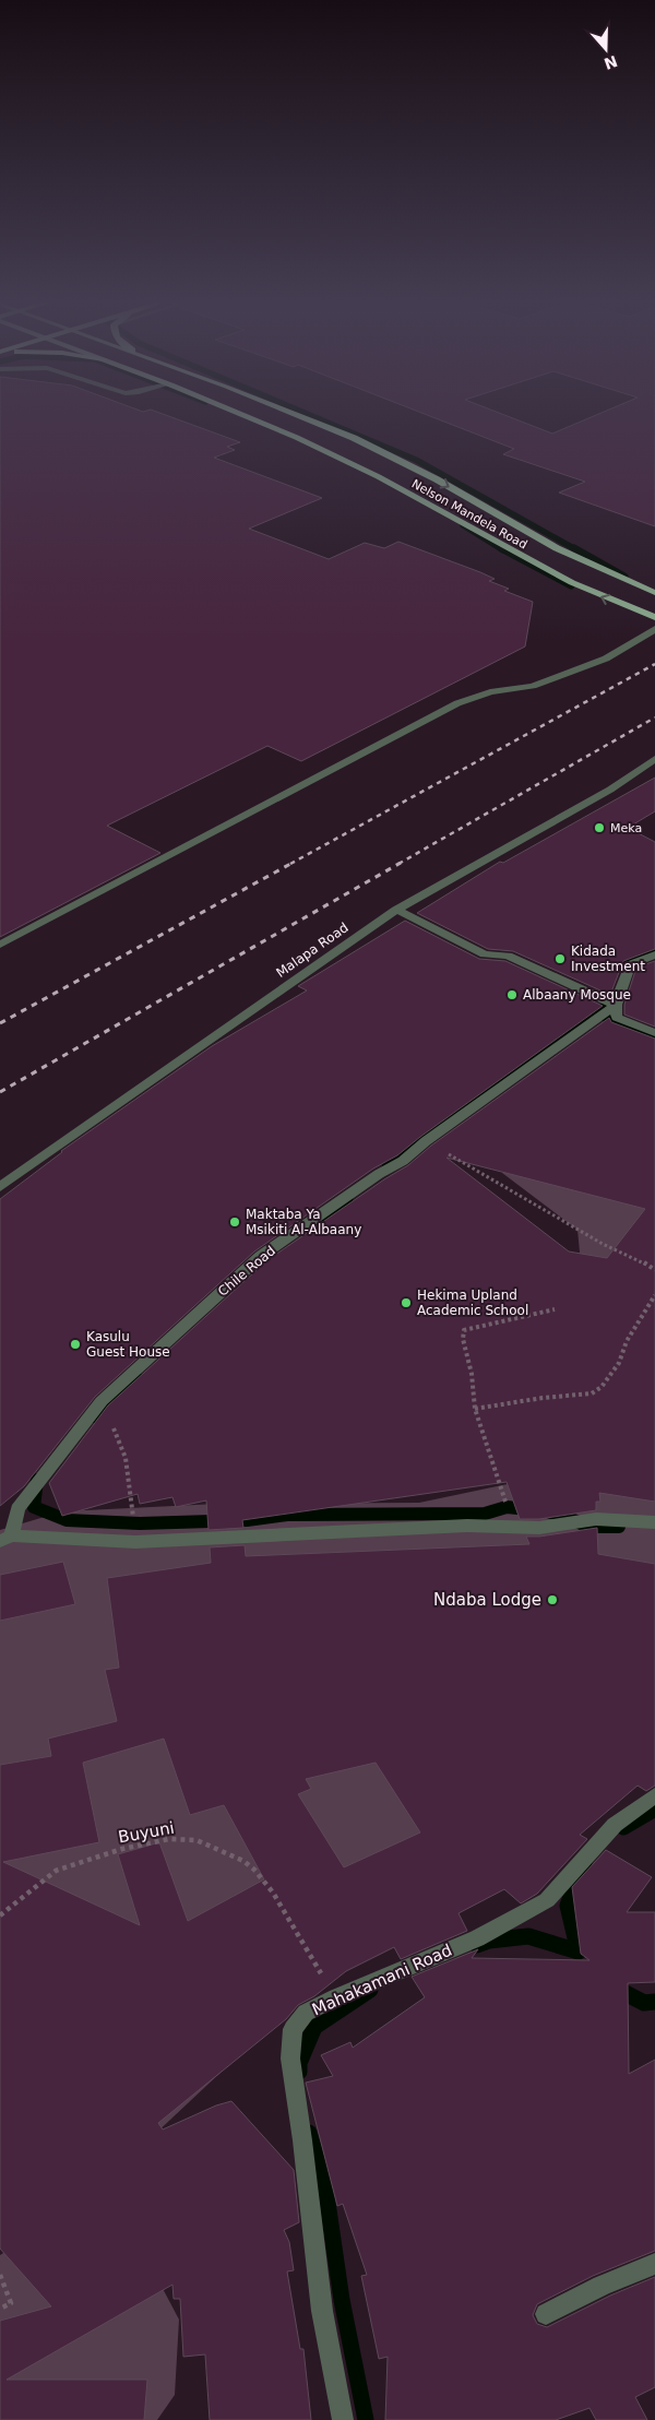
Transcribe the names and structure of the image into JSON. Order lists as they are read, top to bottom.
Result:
{
  "streets": {
    "main road": ["Nelson Mandela Road"],
    "street": ["Malapa Road", "Chile Road", "Mahakamani Road"],
    "path": ["Buyuni"]
  },
  "crossings": [
    ["Buyuni", "Mahakamani Road"]
  ],
  "places": [
    "Meka",
    "Kidada Investment",
    "Albaany Mosque",
    "Maktaba Ya Msikiti Al-Albaany",
    "Hekima Upland Academic School",
    "Kasulu Guest House",
    "Ndaba Lodge"
  ],
  "north": "bottom"
}
